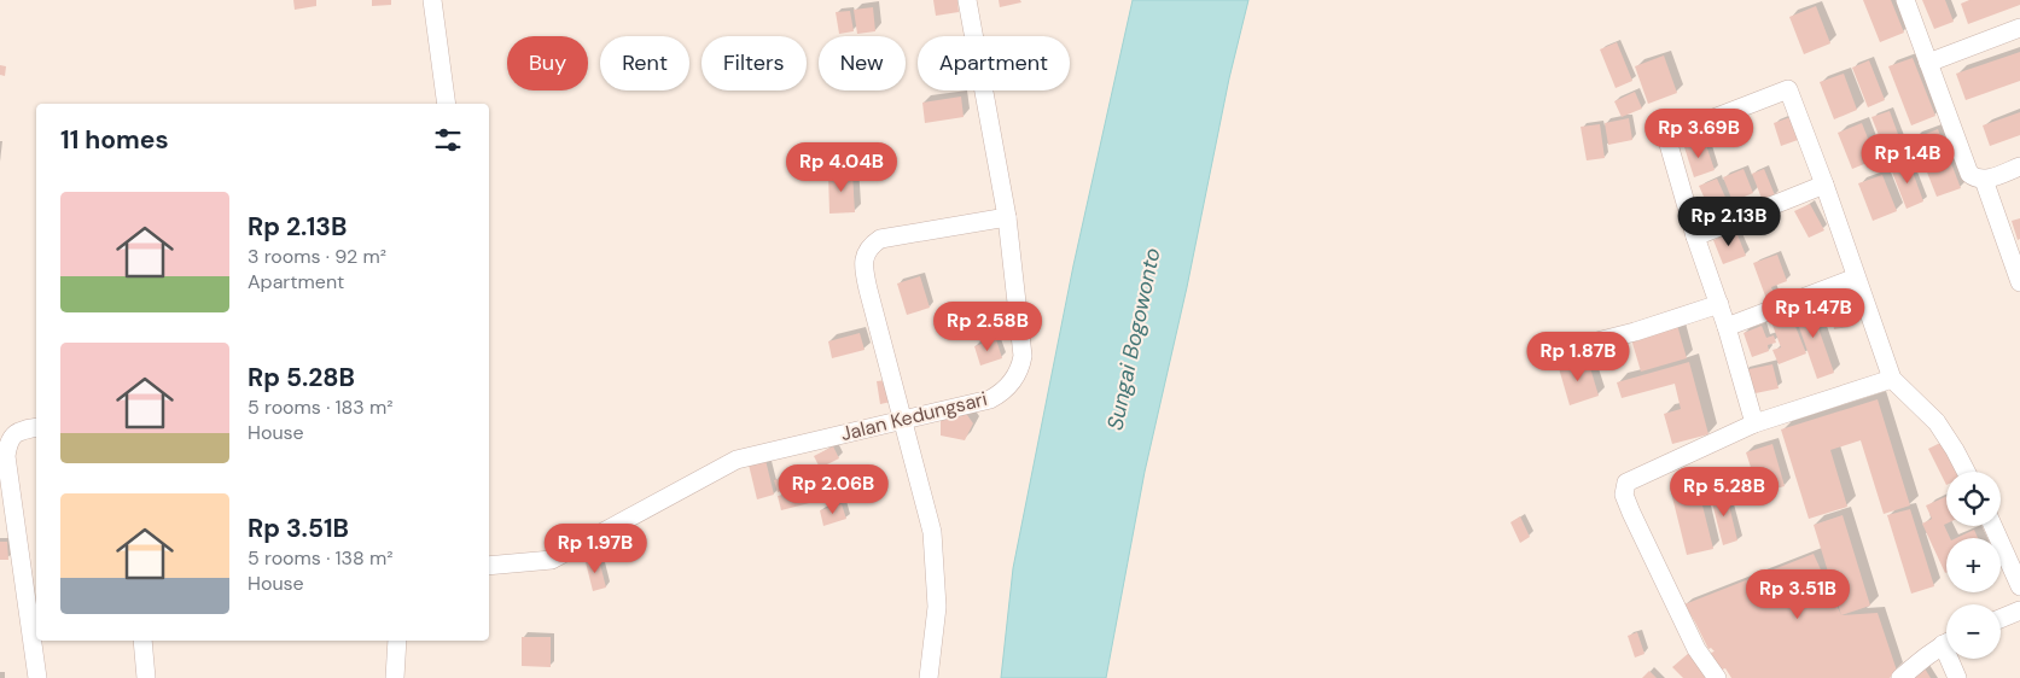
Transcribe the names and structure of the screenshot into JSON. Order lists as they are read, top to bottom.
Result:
{
  "streets": {
    "street": ["Jalan Kedungsari"]
  },
  "water": ["Sungai Bogowonto"],
  "page": {
    "chip": [
      "Buy",
      "Rent",
      "Filters",
      "New",
      "Apartment"
    ],
    "heading": "11 homes",
    "price": [
      "Rp 3.69B",
      "Rp 1.4B",
      "Rp 4.04B",
      "Rp 2.13B",
      "Rp 1.47B",
      "Rp 2.58B",
      "Rp 1.87B",
      "Rp 2.06B",
      "Rp 5.28B",
      "Rp 1.97B",
      "Rp 3.51B"
    ],
    "list": [
      {
        "name": "Rp 2.13B",
        "note": "3 rooms · 92 m² · Apartment"
      },
      {
        "name": "Rp 5.28B",
        "note": "5 rooms · 183 m² · House"
      },
      {
        "name": "Rp 3.51B",
        "note": "5 rooms · 138 m² · House"
      }
    ],
    "map_buttons": ["+", "−"]
  }
}
